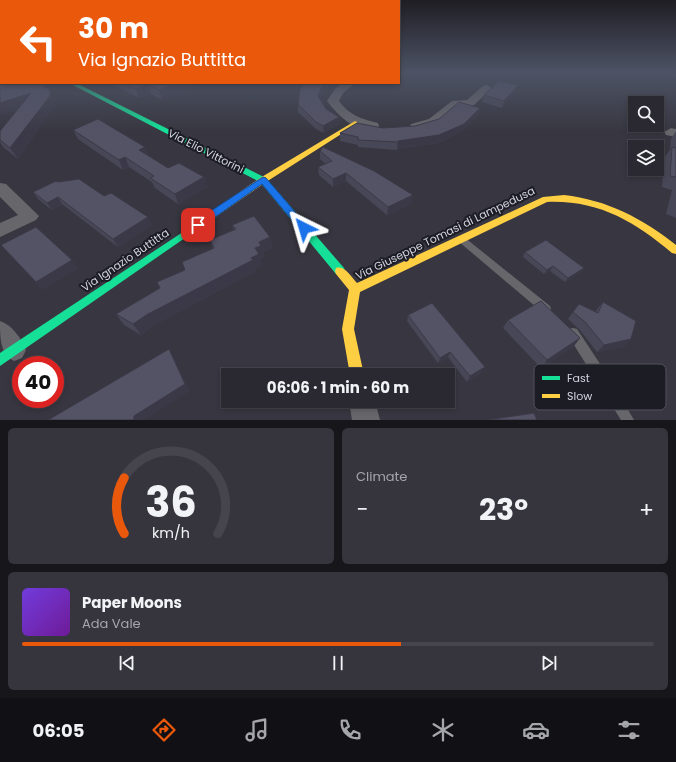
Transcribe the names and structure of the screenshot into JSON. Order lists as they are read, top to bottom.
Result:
{
  "streets": {
    "street": ["Via Elio Vittorini", "Via Giuseppe Tomasi di Lampedusa", "Via Ignazio Buttitta"]
  },
  "crossings": [
    ["Via Elio Vittorini", "Via Giuseppe Tomasi di Lampedusa"],
    ["Via Elio Vittorini", "Via Ignazio Buttitta"]
  ],
  "legend": ["Fast", "Slow"],
  "page": {
    "turn": ["30 m", "Via Ignazio Buttitta"],
    "limit": "40",
    "trip": "06:06 · 1 min · 60 m",
    "tile": "Climate",
    "heat": ["−", "23°", "+"],
    "song": ["Paper Moons", "Ada Vale"],
    "tabs": "06:05",
    "gauge": ["36", "km/h"]
  }
}
